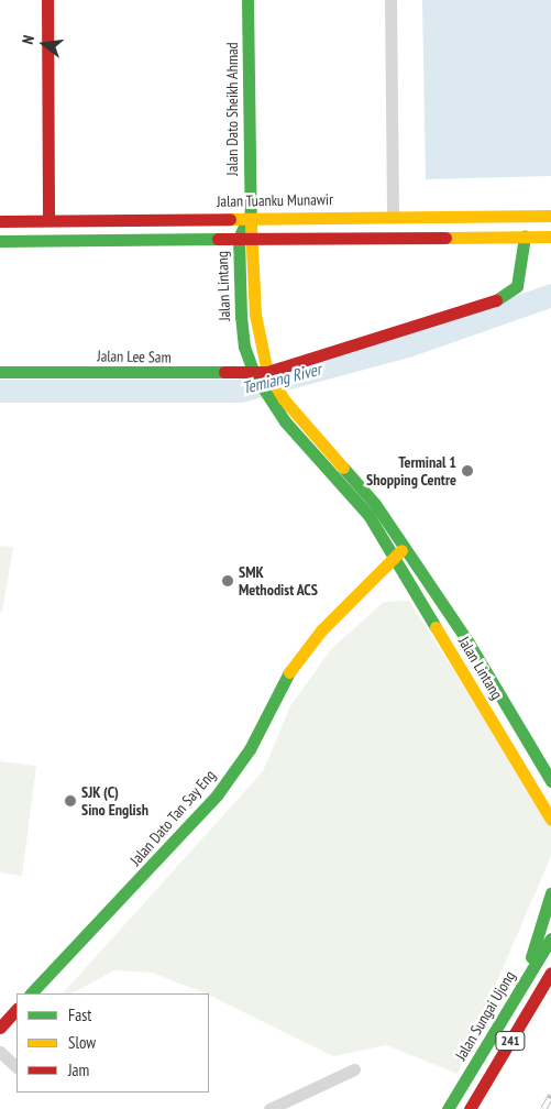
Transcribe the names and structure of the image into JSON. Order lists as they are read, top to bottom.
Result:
{
  "streets": {
    "main road": [
      "Jalan Dato Sheikh Ahmad",
      "Jalan Tuanku Munawir",
      "Jalan Lintang",
      "Jalan Lee Sam",
      "Jalan Dato Tan Say Eng",
      "Jalan Sungai Ujong",
      "241"
    ]
  },
  "crossings": [
    ["Jalan Dato Sheikh Ahmad", "Jalan Tuanku Munawir"],
    ["Jalan Dato Sheikh Ahmad", "Jalan Lintang"],
    ["Jalan Tuanku Munawir", "Jalan Lintang"],
    ["Jalan Lintang", "Jalan Lee Sam"],
    ["Jalan Lintang", "Jalan Dato Tan Say Eng"]
  ],
  "water": ["Temiang River"],
  "places": ["Terminal 1 Shopping Centre", "SMK Methodist ACS", "SJK (C) Sino English"],
  "legend": ["Fast", "Slow", "Jam"],
  "north": "left"
}
